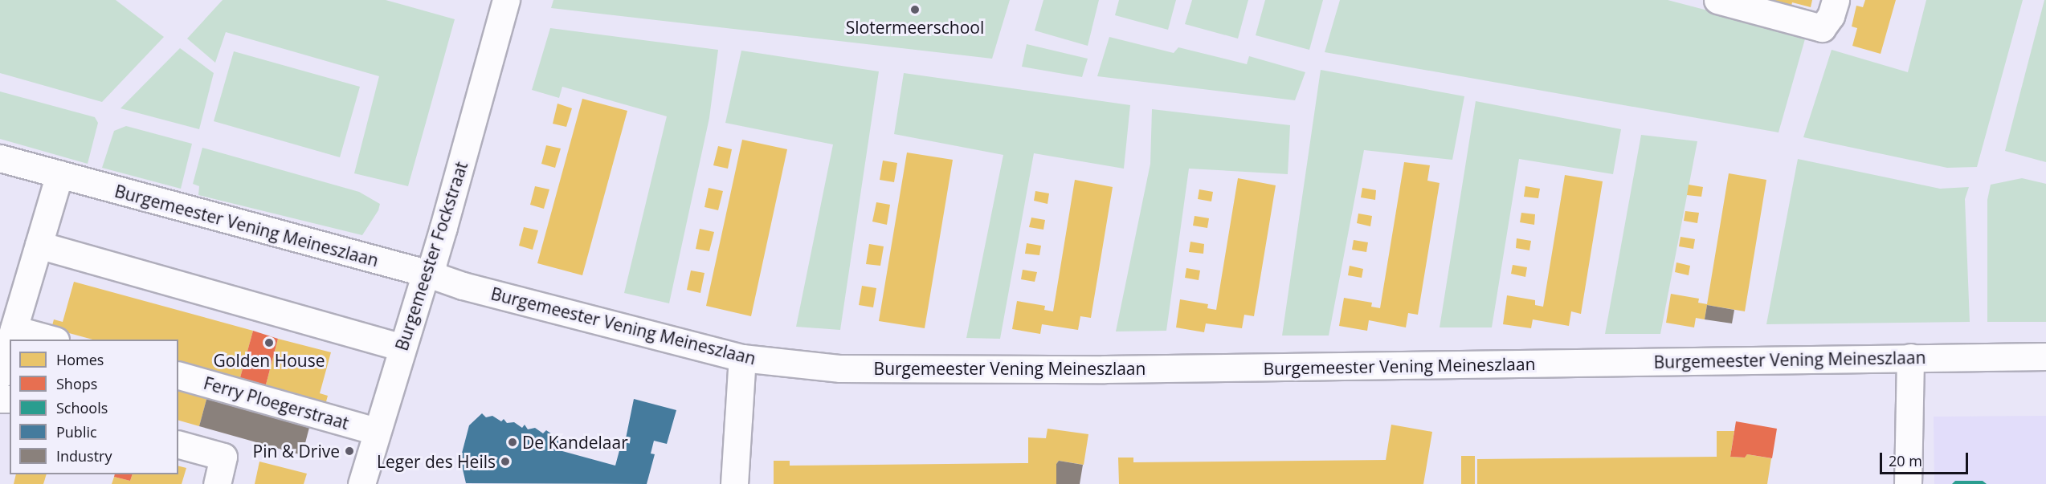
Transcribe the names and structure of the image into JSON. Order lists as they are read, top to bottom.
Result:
{
  "streets": {
    "street": ["Burgemeester Vening Meineszlaan", "Burgemeester Fockstraat", "Ferry Ploegerstraat"]
  },
  "crossings": [
    ["Burgemeester Vening Meineszlaan", "Burgemeester Fockstraat"],
    ["Burgemeester Fockstraat", "Ferry Ploegerstraat"]
  ],
  "places": [
    "Slotermeerschool",
    "Golden House",
    "De Kandelaar",
    "Pin & Drive",
    "Leger des Heils"
  ],
  "legend": [
    "Homes",
    "Shops",
    "Schools",
    "Public",
    "Industry"
  ],
  "scale_bar": "20 m"
}
